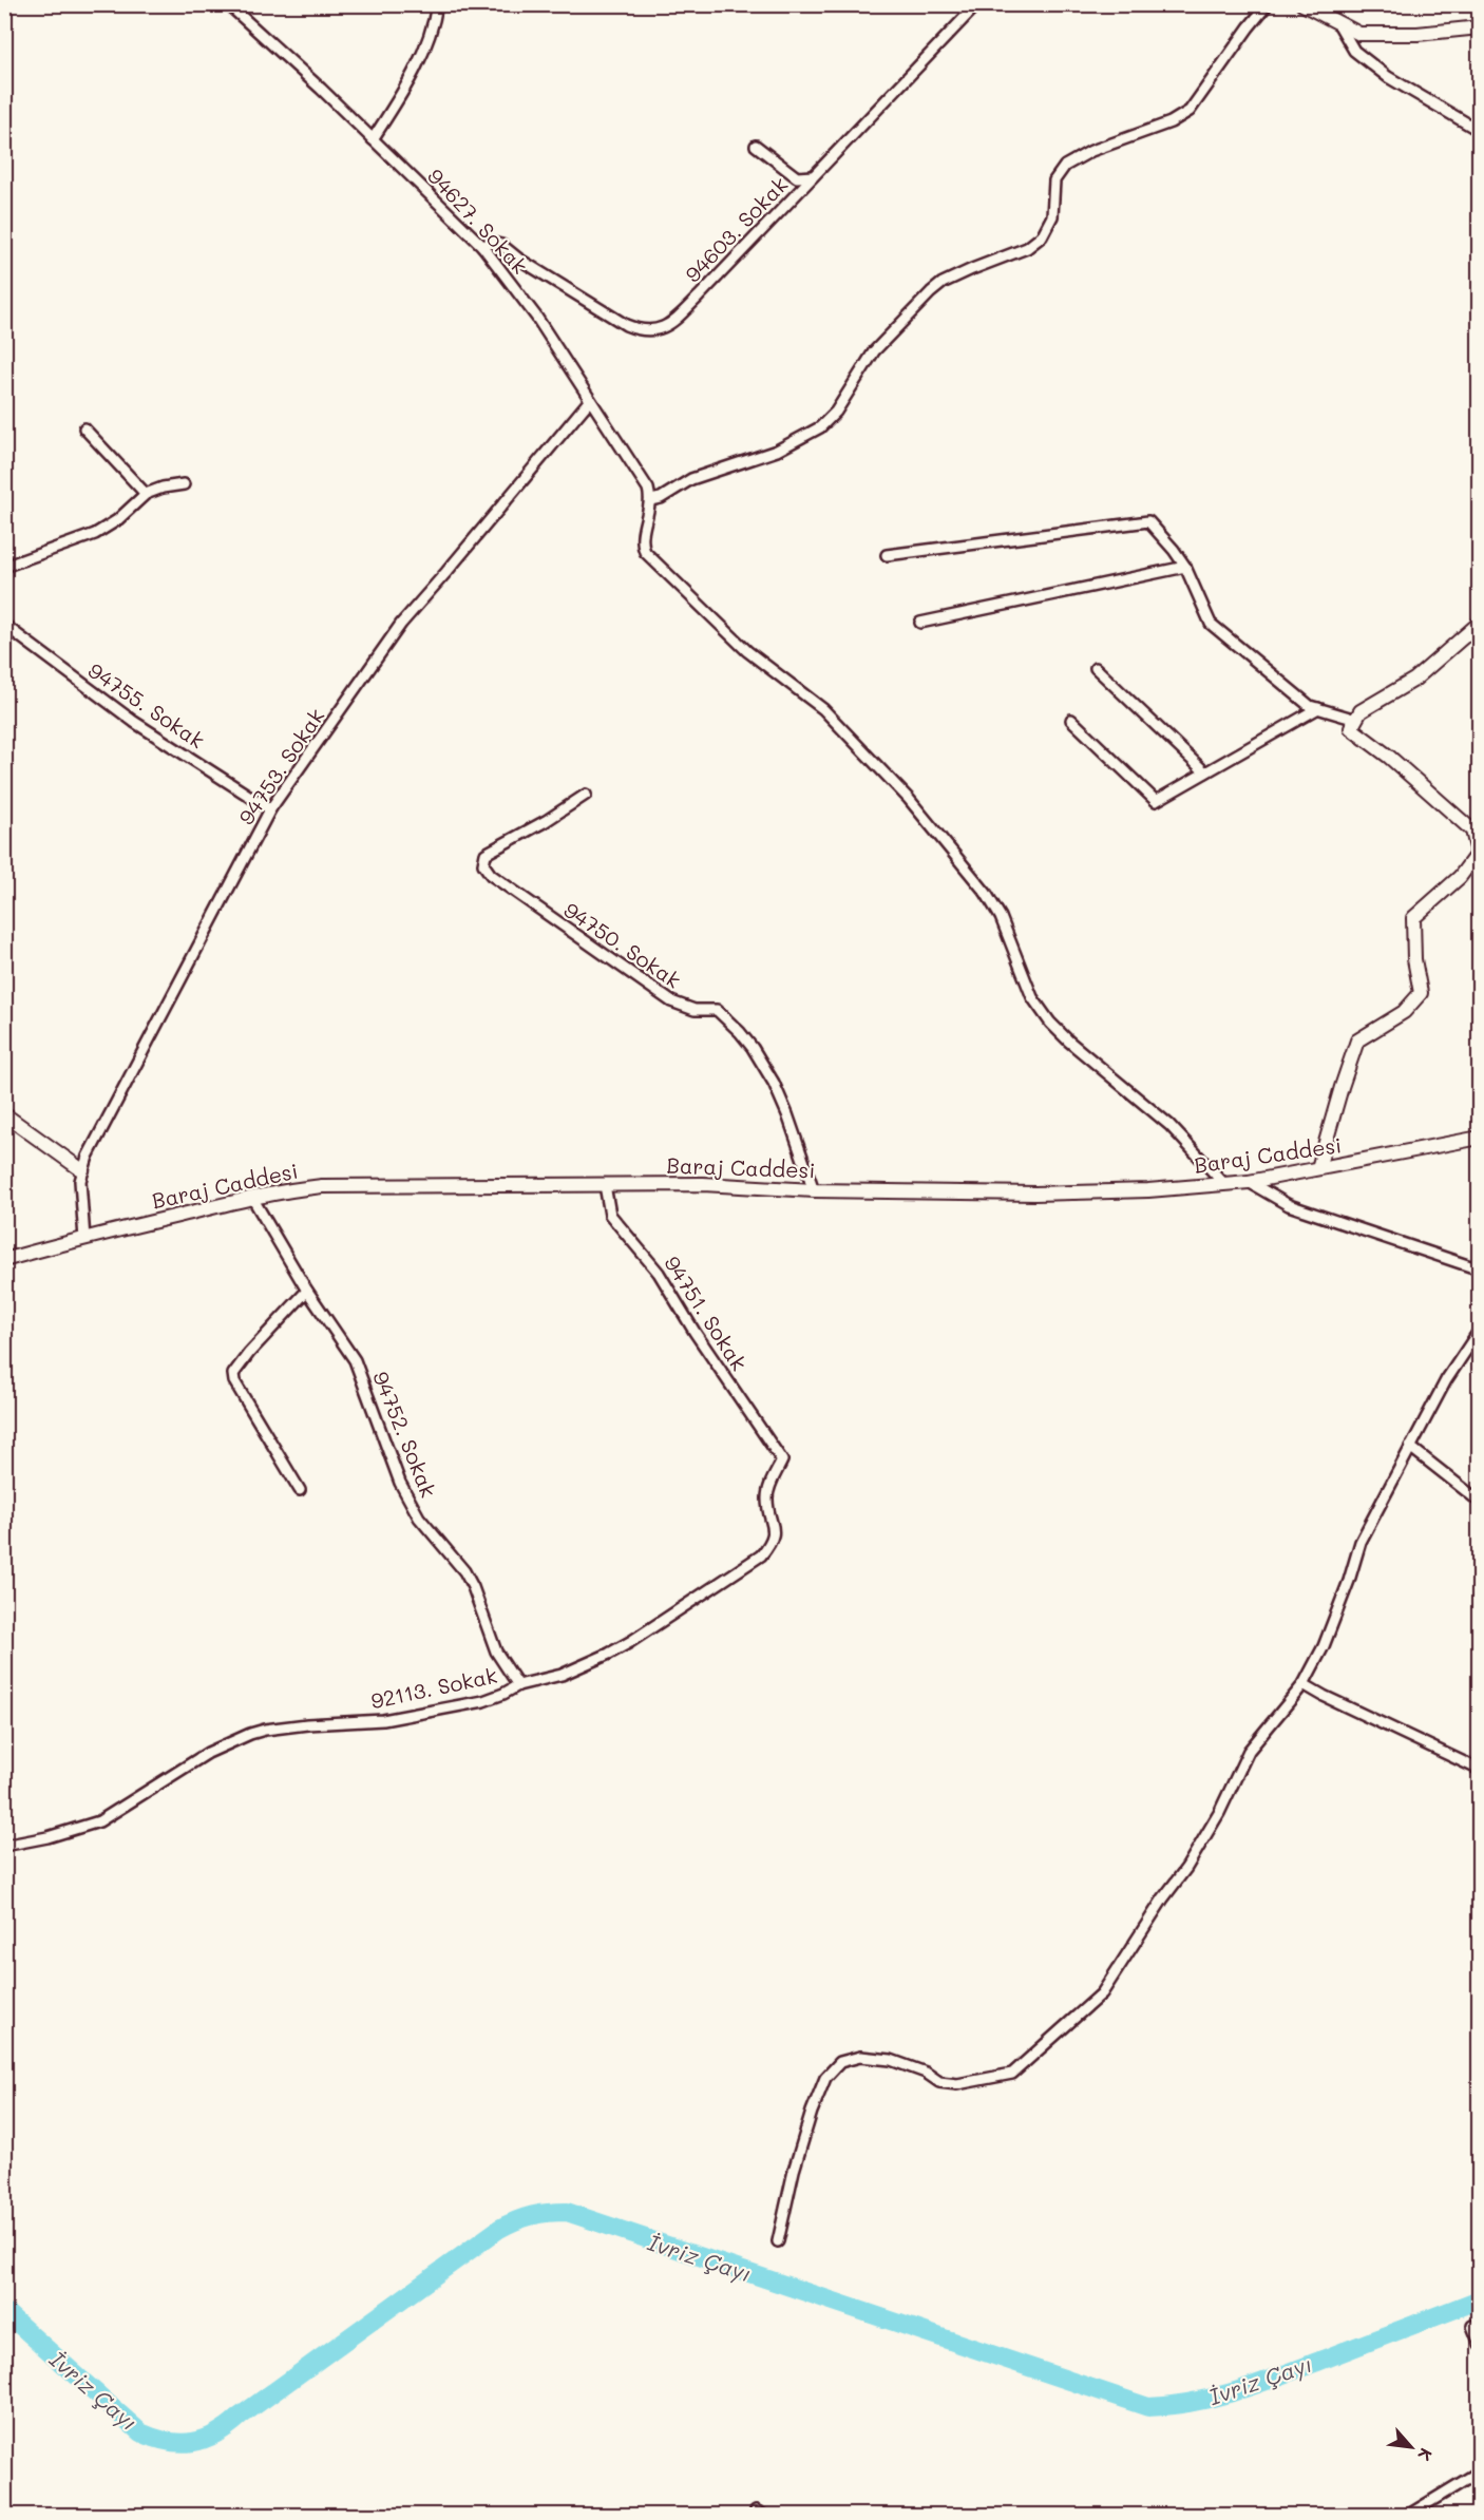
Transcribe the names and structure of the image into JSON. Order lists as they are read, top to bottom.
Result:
{
  "streets": {
    "main road": ["Baraj Caddesi"],
    "street": [
      "94627. Sokak",
      "94603. Sokak",
      "94755. Sokak",
      "94753. Sokak",
      "94750. Sokak",
      "94751. Sokak",
      "94752. Sokak",
      "92113. Sokak"
    ]
  },
  "crossings": [
    ["94627. Sokak", "94603. Sokak"],
    ["94627. Sokak", "94753. Sokak"],
    ["94755. Sokak", "94753. Sokak"],
    ["94753. Sokak", "Baraj Caddesi"],
    ["94750. Sokak", "Baraj Caddesi"],
    ["Baraj Caddesi", "94751. Sokak"],
    ["Baraj Caddesi", "94752. Sokak"],
    ["94751. Sokak", "92113. Sokak"],
    ["94752. Sokak", "92113. Sokak"]
  ],
  "water": ["İvriz Çayı"],
  "north": "bottom right"
}
